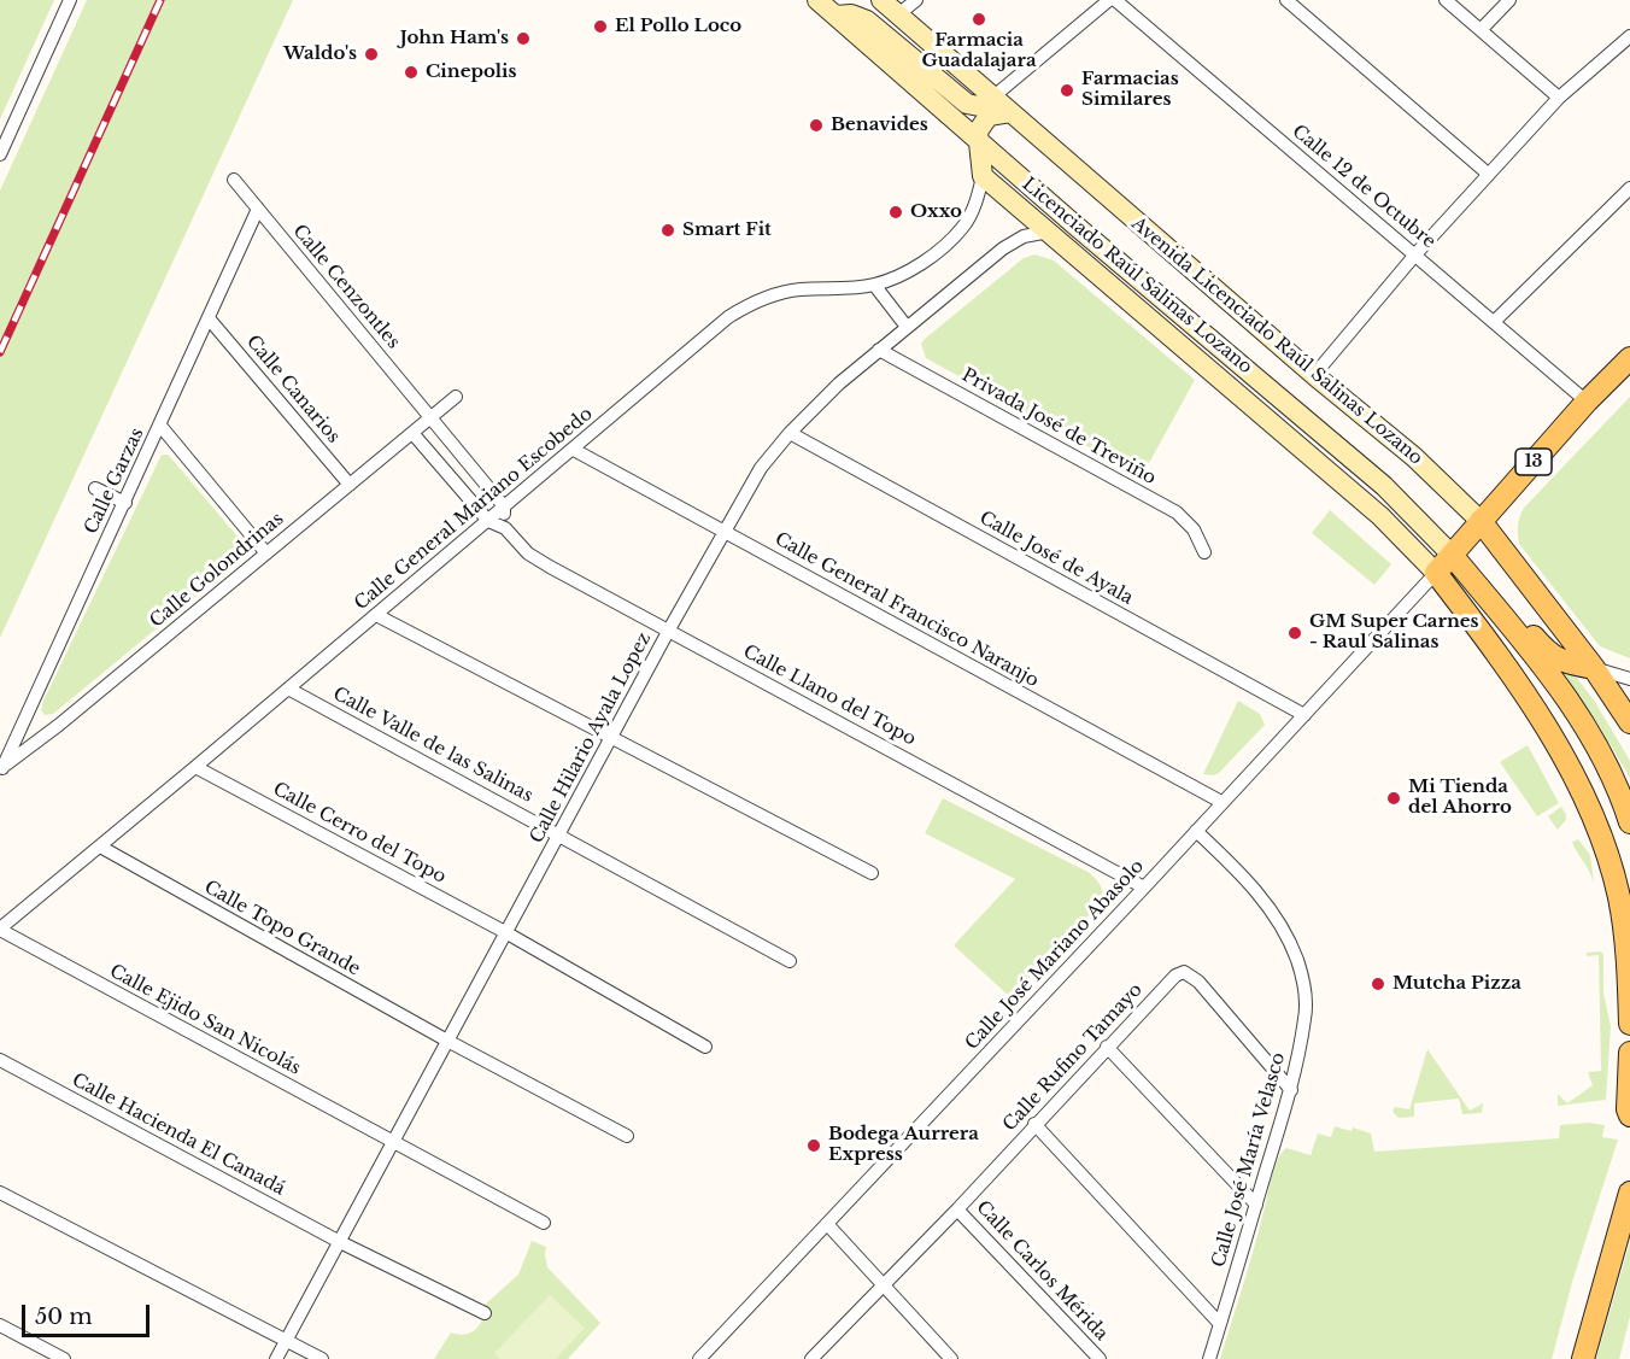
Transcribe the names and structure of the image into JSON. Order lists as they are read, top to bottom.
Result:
{
  "streets": {
    "main road": ["Licenciado Raúl Salinas Lozano", "Avenida Licenciado Raúl Salinas Lozano", "13"],
    "street": [
      "Calle 12 de Octubre",
      "Calle Cenzontles",
      "Calle Canarios",
      "Privada José de Treviño",
      "Calle Garzas",
      "Calle General Mariano Escobedo",
      "Calle José de Ayala",
      "Calle Golondrinas",
      "Calle General Francisco Naranjo",
      "Calle Llano del Topo",
      "Calle Hilario Ayala Lopez",
      "Calle Valle de las Salinas",
      "Calle Cerro del Topo",
      "Calle Topo Grande",
      "Calle José Mariano Abasolo",
      "Calle Ejido San Nicolás",
      "Calle Rufino Tamayo",
      "Calle Hacienda El Canadá",
      "Calle José María Velasco",
      "Calle Carlos Mérida"
    ]
  },
  "crossings": [
    ["Calle 12 de Octubre", "13"],
    ["Calle Cenzontles", "Calle Garzas"],
    ["Calle Cenzontles", "Calle General Mariano Escobedo"],
    ["Calle Cenzontles", "Calle Golondrinas"],
    ["Avenida Licenciado Raúl Salinas Lozano", "13"],
    ["Calle Canarios", "Calle Garzas"],
    ["Calle Canarios", "Calle Golondrinas"],
    ["Privada José de Treviño", "Calle Hilario Ayala Lopez"],
    ["Calle Garzas", "Calle Golondrinas"],
    ["Calle General Mariano Escobedo", "Calle General Francisco Naranjo"],
    ["Calle General Mariano Escobedo", "Calle Llano del Topo"],
    ["Calle General Mariano Escobedo", "Calle Valle de las Salinas"],
    ["Calle General Mariano Escobedo", "Calle Cerro del Topo"],
    ["Calle General Mariano Escobedo", "Calle Topo Grande"],
    ["Calle General Mariano Escobedo", "Calle Ejido San Nicolás"],
    ["Calle José de Ayala", "Calle Hilario Ayala Lopez"],
    ["Calle José de Ayala", "Calle José Mariano Abasolo"],
    ["Calle General Francisco Naranjo", "Calle Hilario Ayala Lopez"],
    ["Calle General Francisco Naranjo", "Calle José Mariano Abasolo"],
    ["Calle Llano del Topo", "Calle Hilario Ayala Lopez"],
    ["Calle Llano del Topo", "Calle José Mariano Abasolo"],
    ["Calle Hilario Ayala Lopez", "Calle Valle de las Salinas"],
    ["Calle Hilario Ayala Lopez", "Calle Cerro del Topo"],
    ["Calle Hilario Ayala Lopez", "Calle Topo Grande"],
    ["Calle Hilario Ayala Lopez", "Calle Ejido San Nicolás"],
    ["Calle Hilario Ayala Lopez", "Calle Hacienda El Canadá"],
    ["Calle José Mariano Abasolo", "Calle José María Velasco"],
    ["Calle Rufino Tamayo", "Calle José María Velasco"],
    ["Calle Rufino Tamayo", "Calle Carlos Mérida"]
  ],
  "places": [
    "Farmacia Guadalajara",
    "El Pollo Loco",
    "John Ham's",
    "Waldo's",
    "Cinepolis",
    "Farmacias Similares",
    "Benavides",
    "Oxxo",
    "Smart Fit",
    "GM Super Carnes - Raul Salinas",
    "Mi Tienda del Ahorro",
    "Mutcha Pizza",
    "Bodega Aurrera Express"
  ],
  "scale_bar": "50 m"
}
